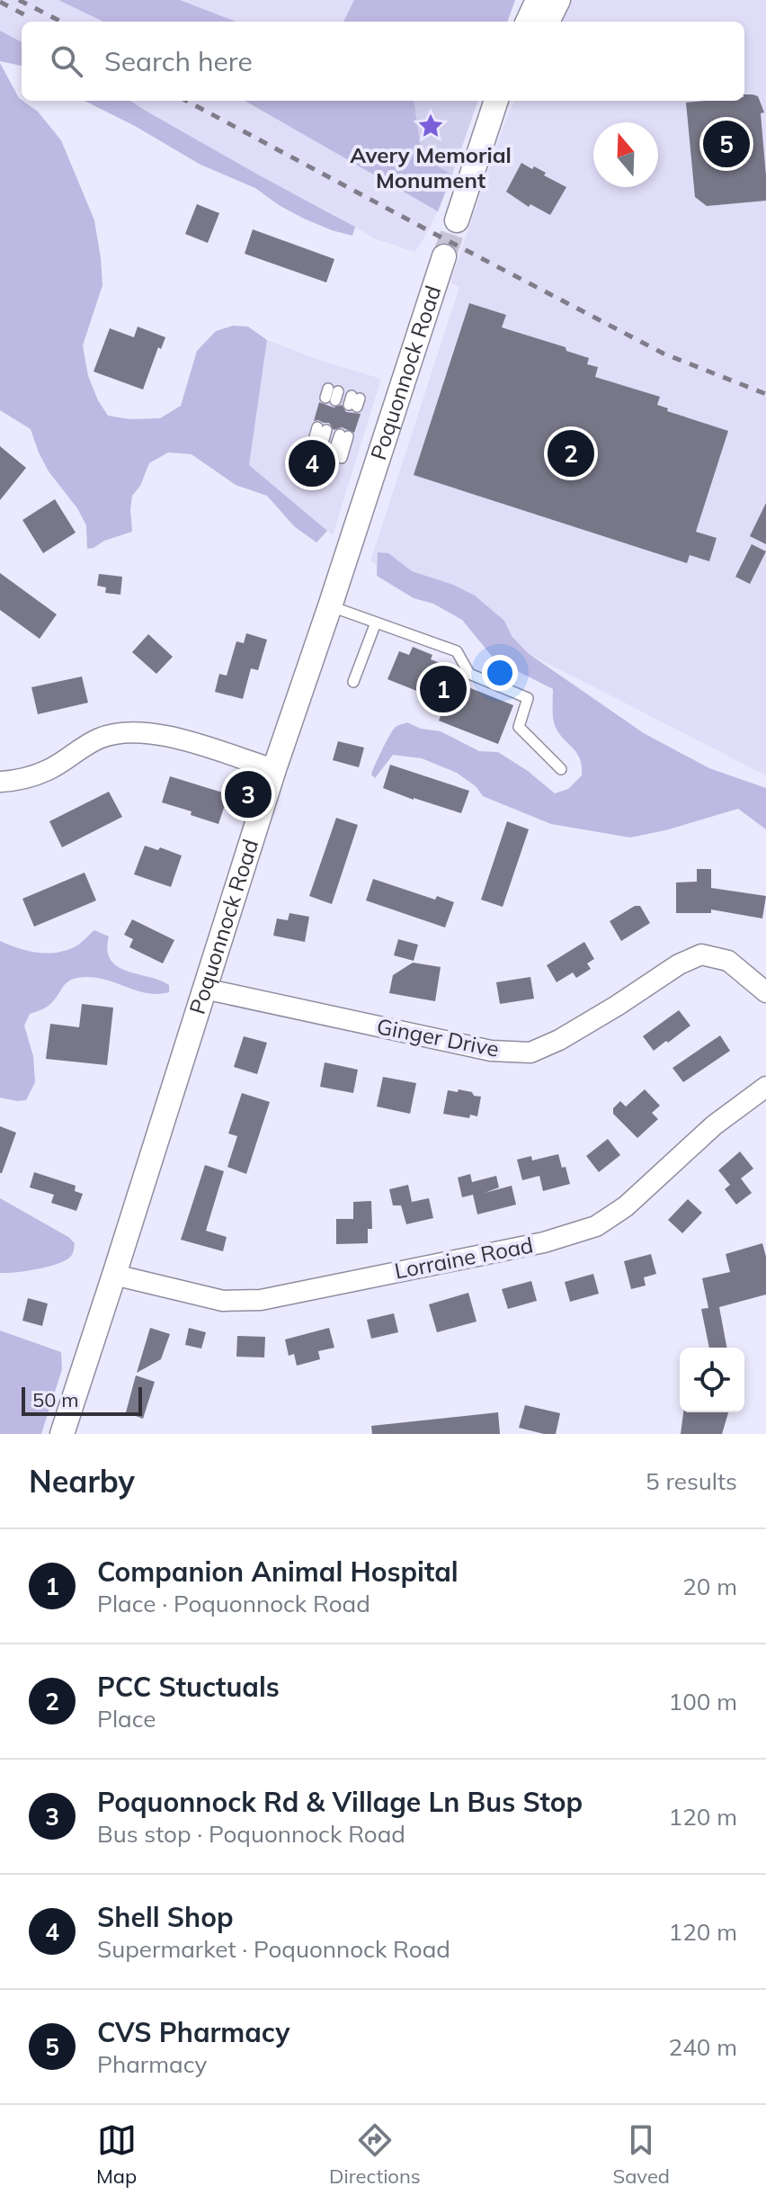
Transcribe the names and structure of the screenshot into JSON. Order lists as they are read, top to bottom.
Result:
{
  "streets": {
    "street": ["Poquonnock Road", "Ginger Drive", "Lorraine Road"]
  },
  "crossings": [
    ["Poquonnock Road", "Ginger Drive"],
    ["Poquonnock Road", "Lorraine Road"]
  ],
  "places": {
    "place": ["Avery Memorial Monument"]
  },
  "scale_bar": "50 m",
  "north": "top",
  "page": {
    "search": "Search here",
    "pins": [
      "5",
      "2",
      "4",
      "1",
      "3"
    ],
    "scale": "50 m",
    "heading": ["Nearby", "5 results"],
    "list": [
      {
        "mark": "1",
        "name": "Companion Animal Hospital",
        "note": "Place · Poquonnock Road",
        "value": "20 m"
      },
      {
        "mark": "2",
        "name": "PCC Stuctuals",
        "note": "Place",
        "value": "100 m"
      },
      {
        "mark": "3",
        "name": "Poquonnock Rd & Village Ln Bus Stop",
        "note": "Bus stop · Poquonnock Road",
        "value": "120 m"
      },
      {
        "mark": "4",
        "name": "Shell Shop",
        "note": "Supermarket · Poquonnock Road",
        "value": "120 m"
      },
      {
        "mark": "5",
        "name": "CVS Pharmacy",
        "note": "Pharmacy",
        "value": "240 m"
      }
    ],
    "nav": ["Map", "Directions", "Saved"]
  }
}
